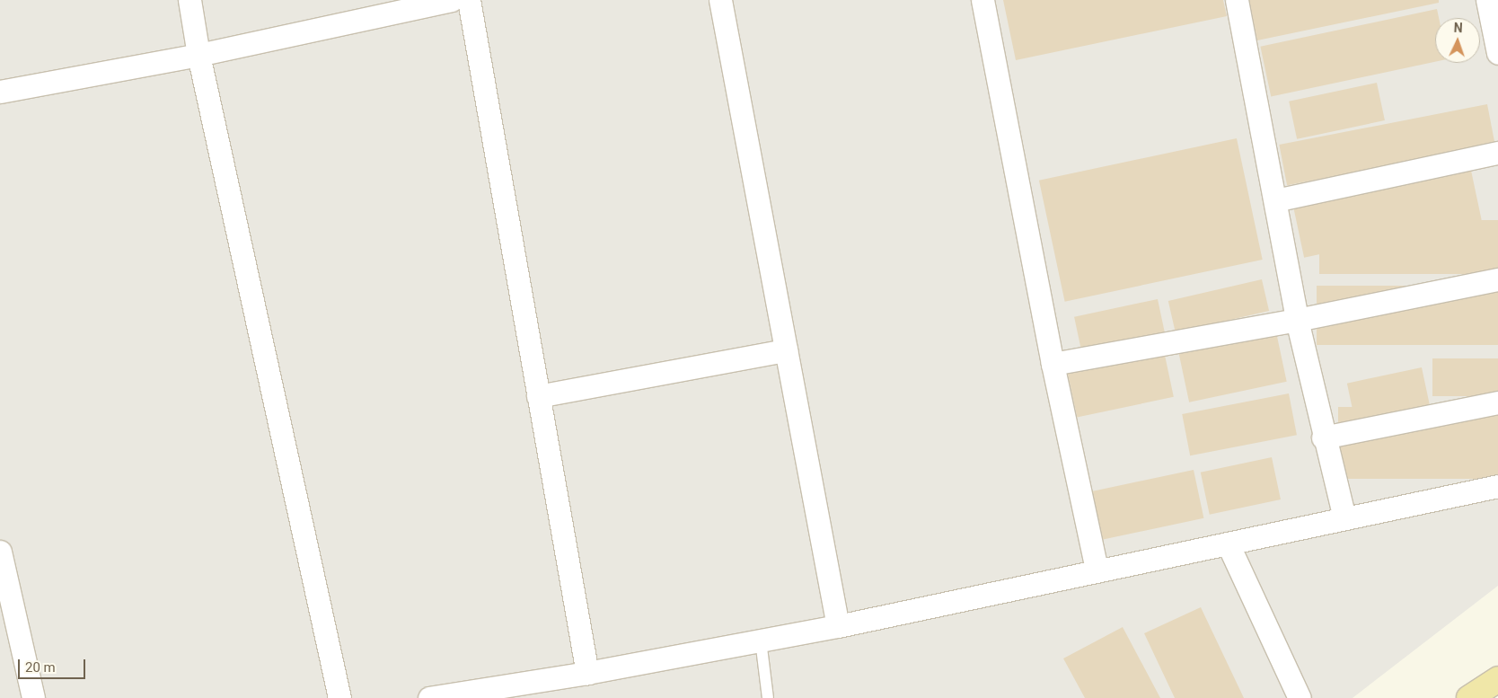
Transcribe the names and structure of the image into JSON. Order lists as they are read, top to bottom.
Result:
{
  "scale_bar": "20 m",
  "north": "top"
}
